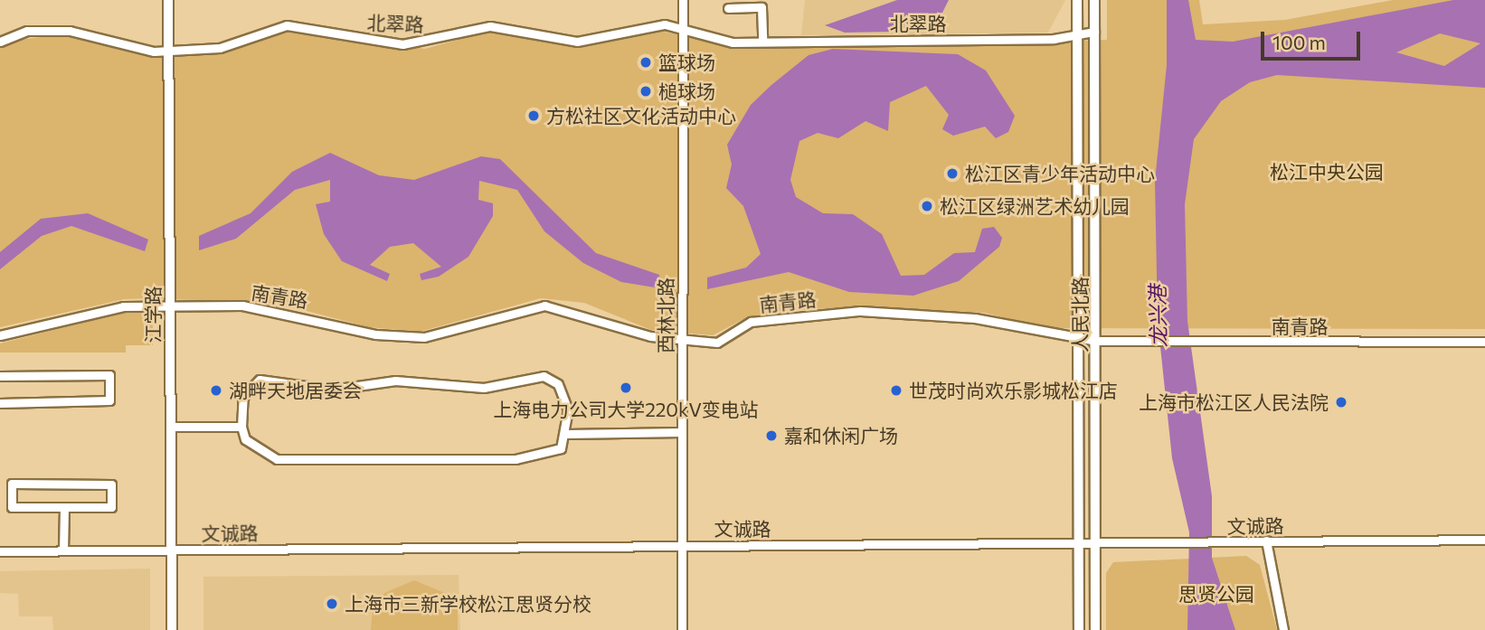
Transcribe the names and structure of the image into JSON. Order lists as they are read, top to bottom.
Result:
{
  "streets": {
    "main road": ["江学路", "人民北路"],
    "street": [
      "北翠路",
      "南青路",
      "西林北路",
      "文诚路"
    ]
  },
  "crossings": [
    ["北翠路", "江学路"],
    ["北翠路", "人民北路"],
    ["北翠路", "西林北路"],
    ["南青路", "江学路"],
    ["南青路", "人民北路"],
    ["南青路", "西林北路"],
    ["江学路", "文诚路"],
    ["人民北路", "文诚路"],
    ["西林北路", "文诚路"]
  ],
  "water": ["龙兴港"],
  "parks": ["松江中央公园", "思贤公园"],
  "places": [
    "篮球场",
    "槌球场",
    "方松社区文化活动中心",
    "松江区青少年活动中心",
    "松江区绿洲艺术幼儿园",
    "上海电力公司大学220kV变电站",
    "湖畔天地居委会",
    "世茂时尚欢乐影城松江店",
    "上海市松江区人民法院",
    "嘉和休闲广场",
    "上海市三新学校松江思贤分校"
  ],
  "scale_bar": "100 m"
}
